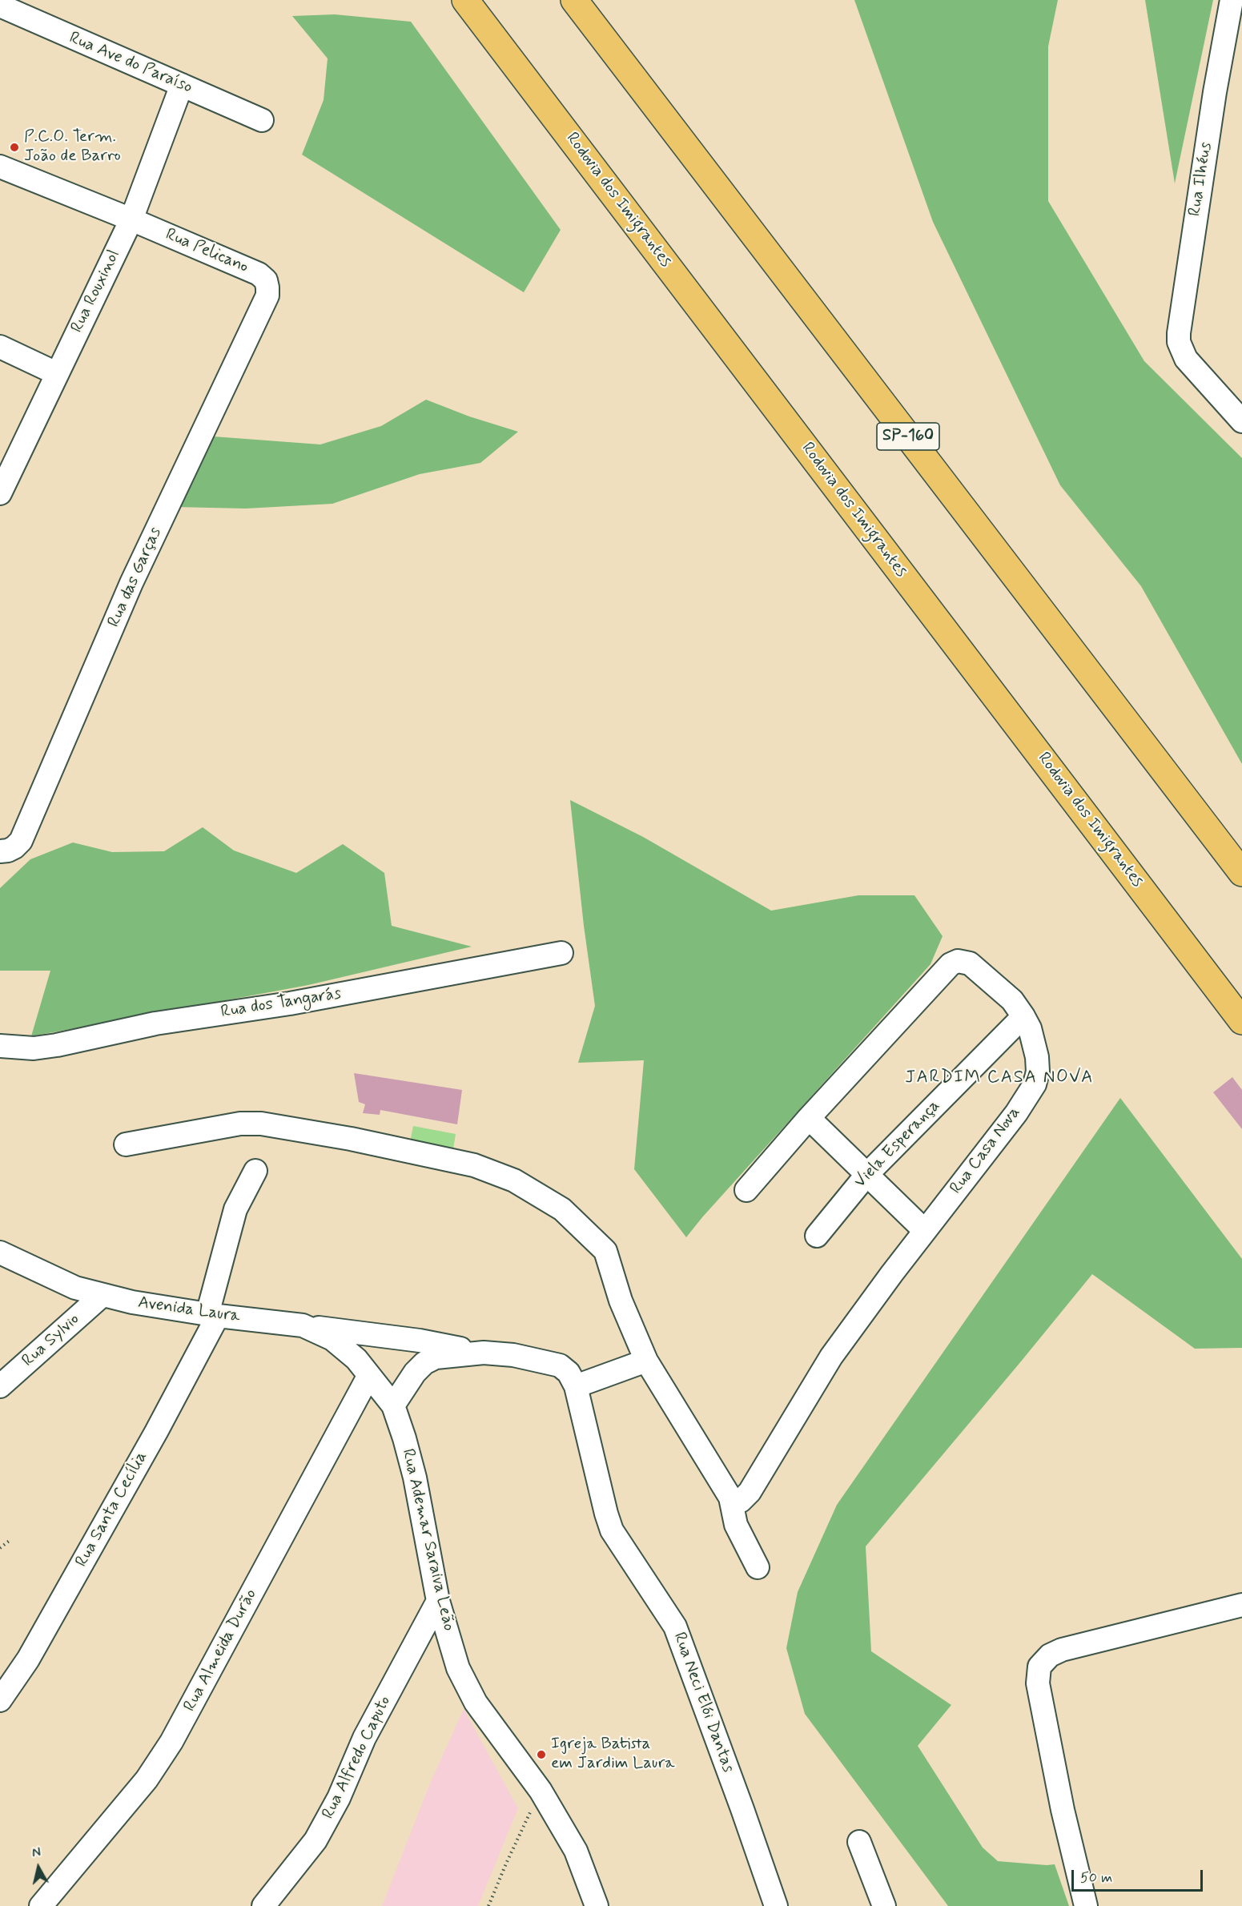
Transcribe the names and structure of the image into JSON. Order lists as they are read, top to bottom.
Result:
{
  "streets": {
    "highway": ["Rodovia dos Imigrantes", "SP-160"],
    "street": [
      "Rua Ave do Paraíso",
      "Rua Ilhéus",
      "Rua Pelicano",
      "Rua Rouxinol",
      "Rua das Garças",
      "Rua dos Tangarás",
      "Viela Esperança",
      "Rua Casa Nova",
      "Avenida Laura",
      "Rua Sylvio",
      "Rua Santa Cecília",
      "Rua Ademar Saraiva Leão",
      "Rua Almeida Durão",
      "Rua Neci Elói Dantas",
      "Rua Alfredo Caputo"
    ]
  },
  "crossings": [
    ["Rua Ave do Paraíso", "Rua Rouxinol"],
    ["Rua Pelicano", "Rua Rouxinol"],
    ["Rua Pelicano", "Rua das Garças"],
    ["Viela Esperança", "Rua Casa Nova"],
    ["Avenida Laura", "Rua Sylvio"],
    ["Avenida Laura", "Rua Santa Cecília"],
    ["Avenida Laura", "Rua Ademar Saraiva Leão"],
    ["Avenida Laura", "Rua Almeida Durão"],
    ["Rua Ademar Saraiva Leão", "Rua Almeida Durão"],
    ["Rua Ademar Saraiva Leão", "Rua Alfredo Caputo"]
  ],
  "districts": ["JARDIM CASA NOVA"],
  "places": ["P.C.O. Term. João de Barro", "Igreja Batista em Jardim Laura"],
  "scale_bar": "50 m",
  "north": "top"
}
